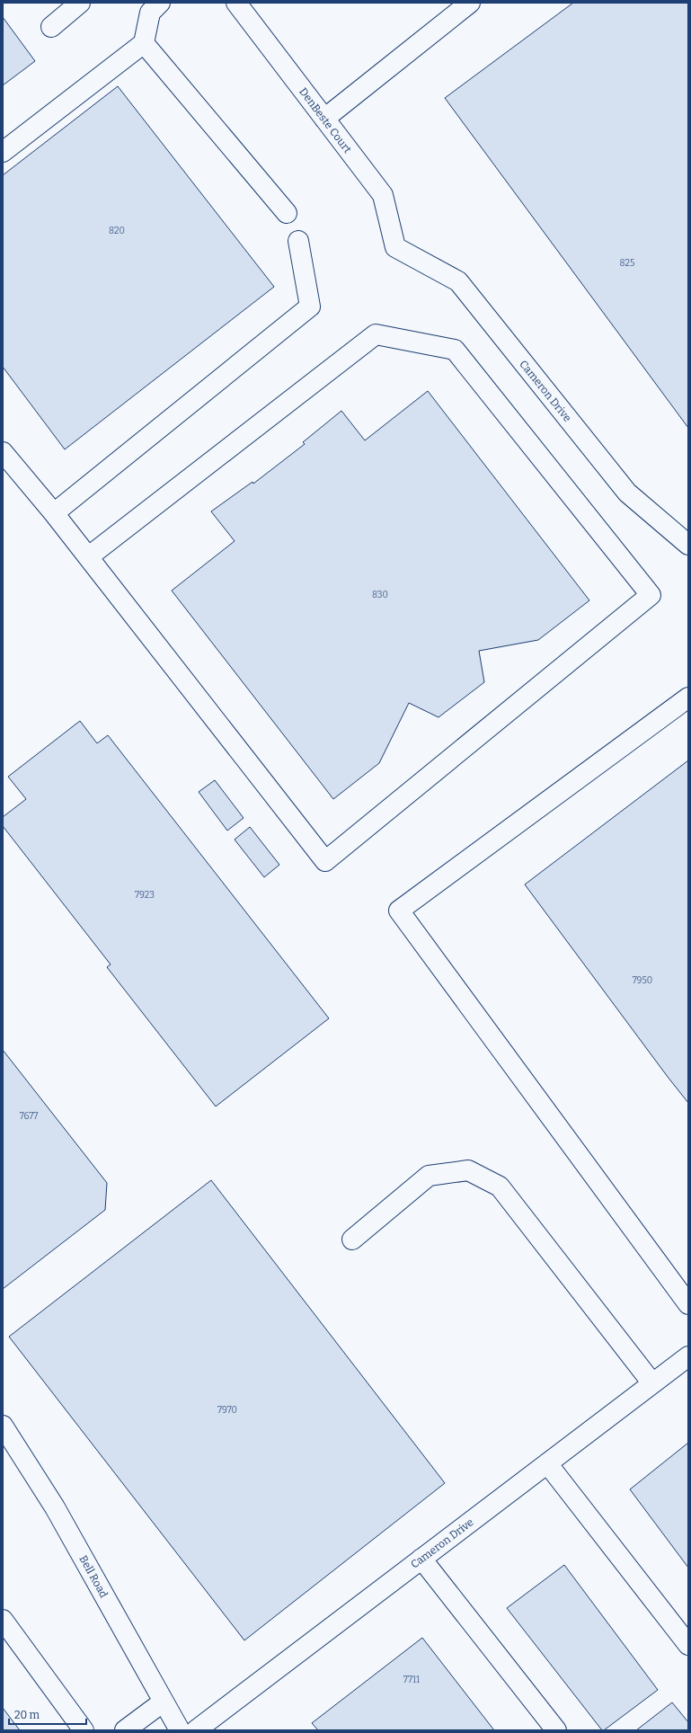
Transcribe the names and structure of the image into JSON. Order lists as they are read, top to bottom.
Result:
{
  "streets": {
    "street": ["DenBeste Court", "Cameron Drive", "Bell Road"]
  },
  "crossings": [
    ["DenBeste Court", "Cameron Drive"]
  ],
  "house_numbers": [
    "820",
    "825",
    "830",
    "7923",
    "7950",
    "7677",
    "7970",
    "7711"
  ],
  "scale_bar": "20 m"
}
